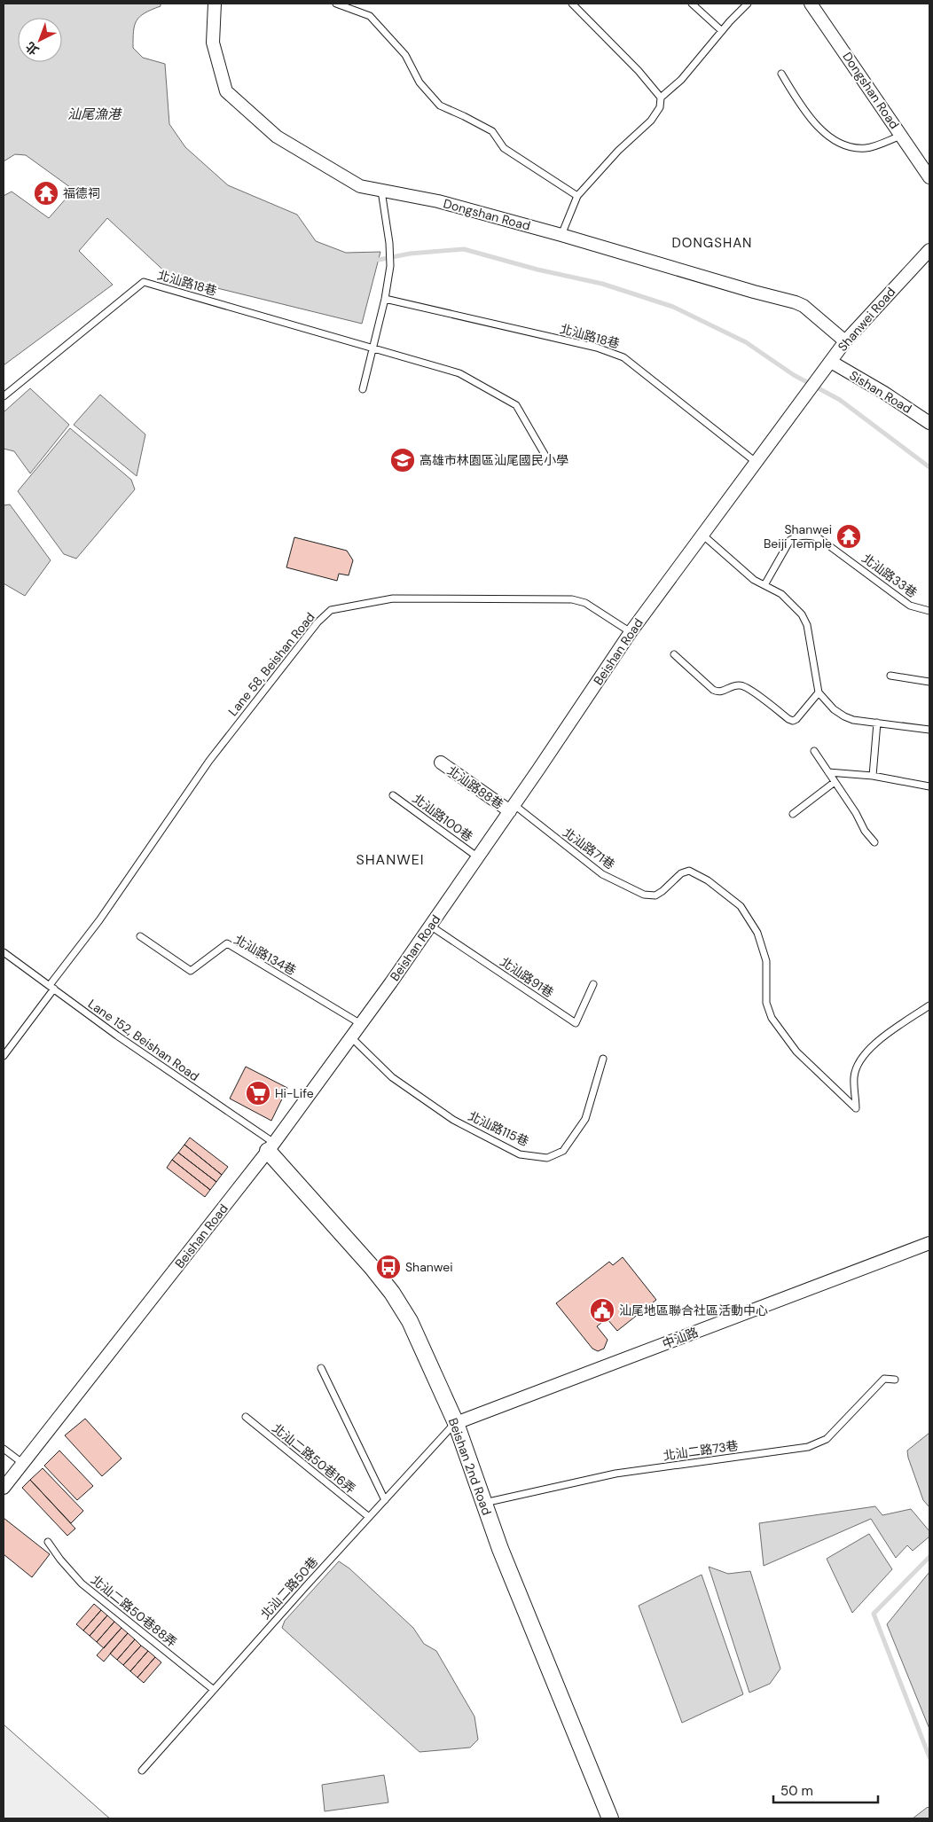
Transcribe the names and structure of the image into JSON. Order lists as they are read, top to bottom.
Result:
{
  "streets": {
    "street": [
      "Dongshan Road",
      "Shanwei Road",
      "Sishan Road",
      "Beishan Road",
      "北汕路88巷",
      "中汕路",
      "Beishan 2nd Road"
    ],
    "lane": [
      "北汕路18巷",
      "北汕路33巷",
      "Lane 58, Beishan Road",
      "北汕路100巷",
      "北汕路71巷",
      "北汕路134巷",
      "北汕路91巷",
      "Lane 152, Beishan Road",
      "北汕路115巷",
      "北汕二路73巷",
      "北汕二路50巷16弄",
      "北汕二路50巷",
      "北汕二路50巷88弄"
    ]
  },
  "crossings": [
    ["Dongshan Road", "Shanwei Road"],
    ["北汕路18巷", "Beishan Road"],
    ["Shanwei Road", "Sishan Road"],
    ["Shanwei Road", "Beishan Road"],
    ["Beishan Road", "Lane 58, Beishan Road"],
    ["Beishan Road", "北汕路88巷"],
    ["Beishan Road", "北汕路100巷"],
    ["Beishan Road", "北汕路71巷"],
    ["Beishan Road", "北汕路134巷"],
    ["Beishan Road", "北汕路91巷"],
    ["Beishan Road", "Lane 152, Beishan Road"],
    ["Beishan Road", "北汕路115巷"],
    ["Beishan Road", "Beishan 2nd Road"],
    ["Lane 58, Beishan Road", "Lane 152, Beishan Road"],
    ["北汕路88巷", "北汕路71巷"],
    ["Lane 152, Beishan Road", "Beishan 2nd Road"],
    ["中汕路", "Beishan 2nd Road"],
    ["中汕路", "北汕二路50巷"],
    ["北汕二路73巷", "Beishan 2nd Road"],
    ["北汕二路50巷16弄", "北汕二路50巷"],
    ["Beishan 2nd Road", "北汕二路50巷"],
    ["北汕二路50巷", "北汕二路50巷88弄"]
  ],
  "districts": ["DONGSHAN", "SHANWEI"],
  "water": ["汕尾漁港"],
  "places": {
    "temple": ["福德祠", "Shanwei Beiji Temple"],
    "school or university": ["高雄市林園區汕尾國民小學"],
    "supermarket": ["Hi-Life"],
    "bus stop": ["Shanwei"],
    "public building": ["汕尾地區聯合社區活動中心"]
  },
  "scale_bar": "50 m",
  "north": "bottom left"
}
